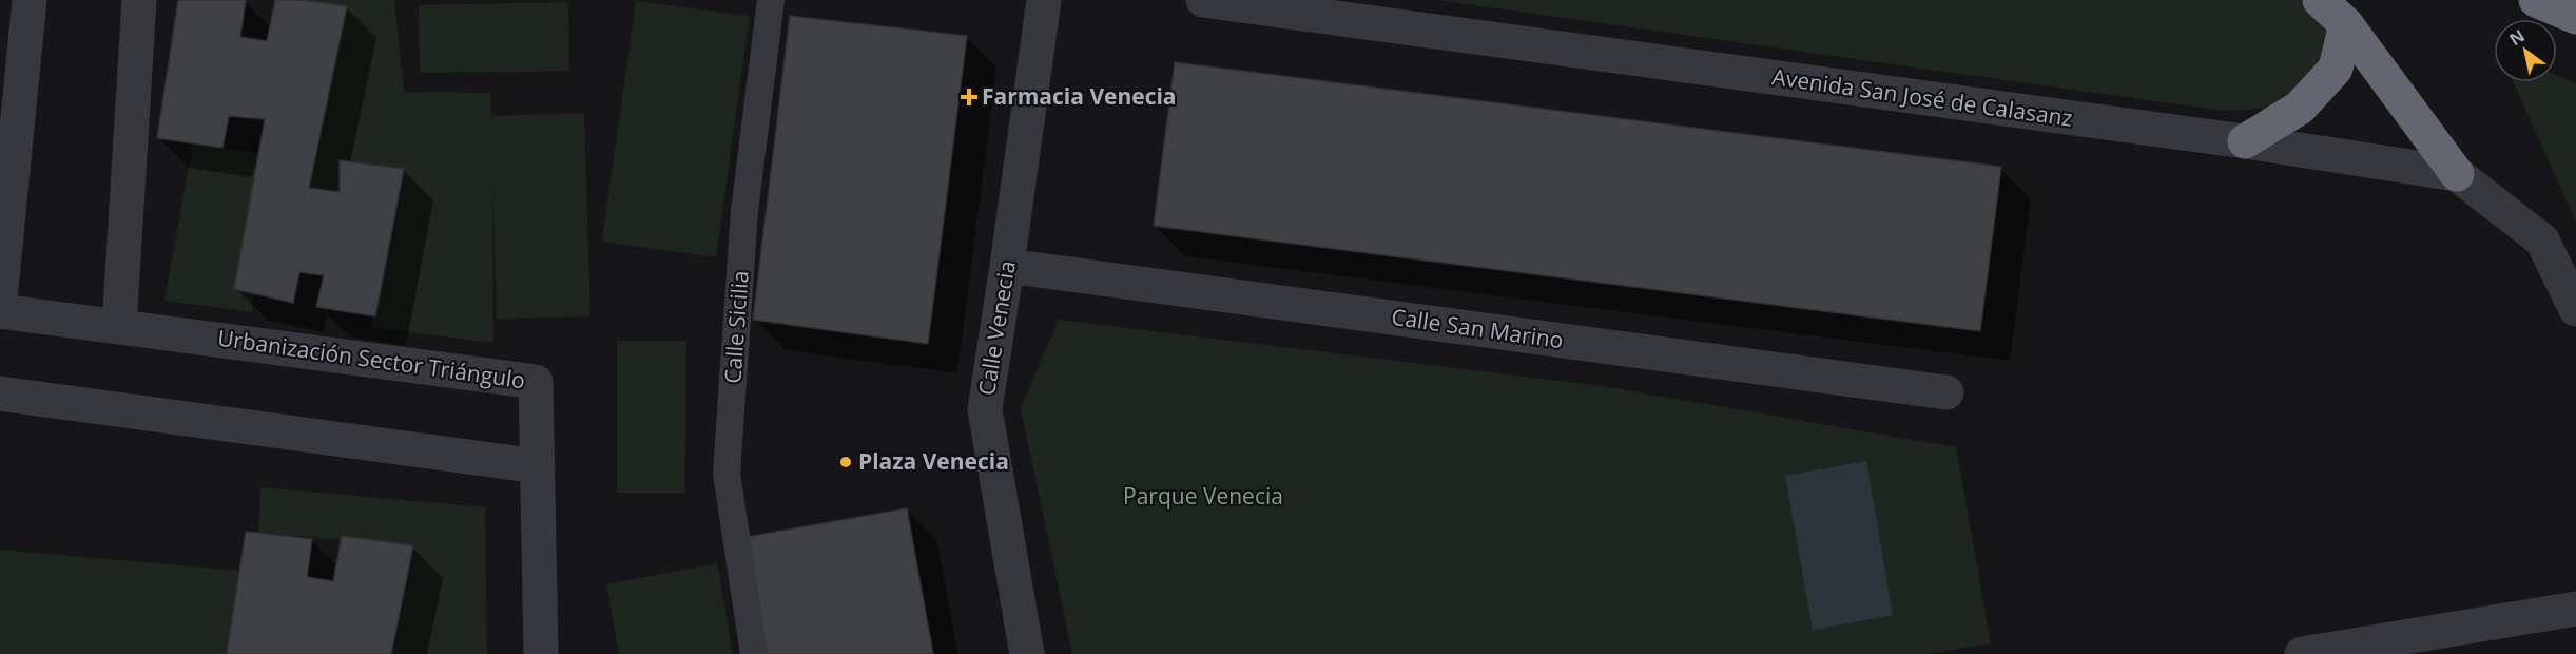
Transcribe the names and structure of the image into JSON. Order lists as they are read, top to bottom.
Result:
{
  "streets": {
    "street": [
      "Avenida San José de Calasanz",
      "Calle Sicilia",
      "Calle Venecia",
      "Calle San Marino",
      "Urbanización Sector Triángulo"
    ]
  },
  "crossings": [
    ["Calle Venecia", "Calle San Marino"]
  ],
  "parks": ["Parque Venecia"],
  "places": {
    "health": ["Farmacia Venecia"],
    "other": ["Plaza Venecia"]
  },
  "north": "top left"
}
